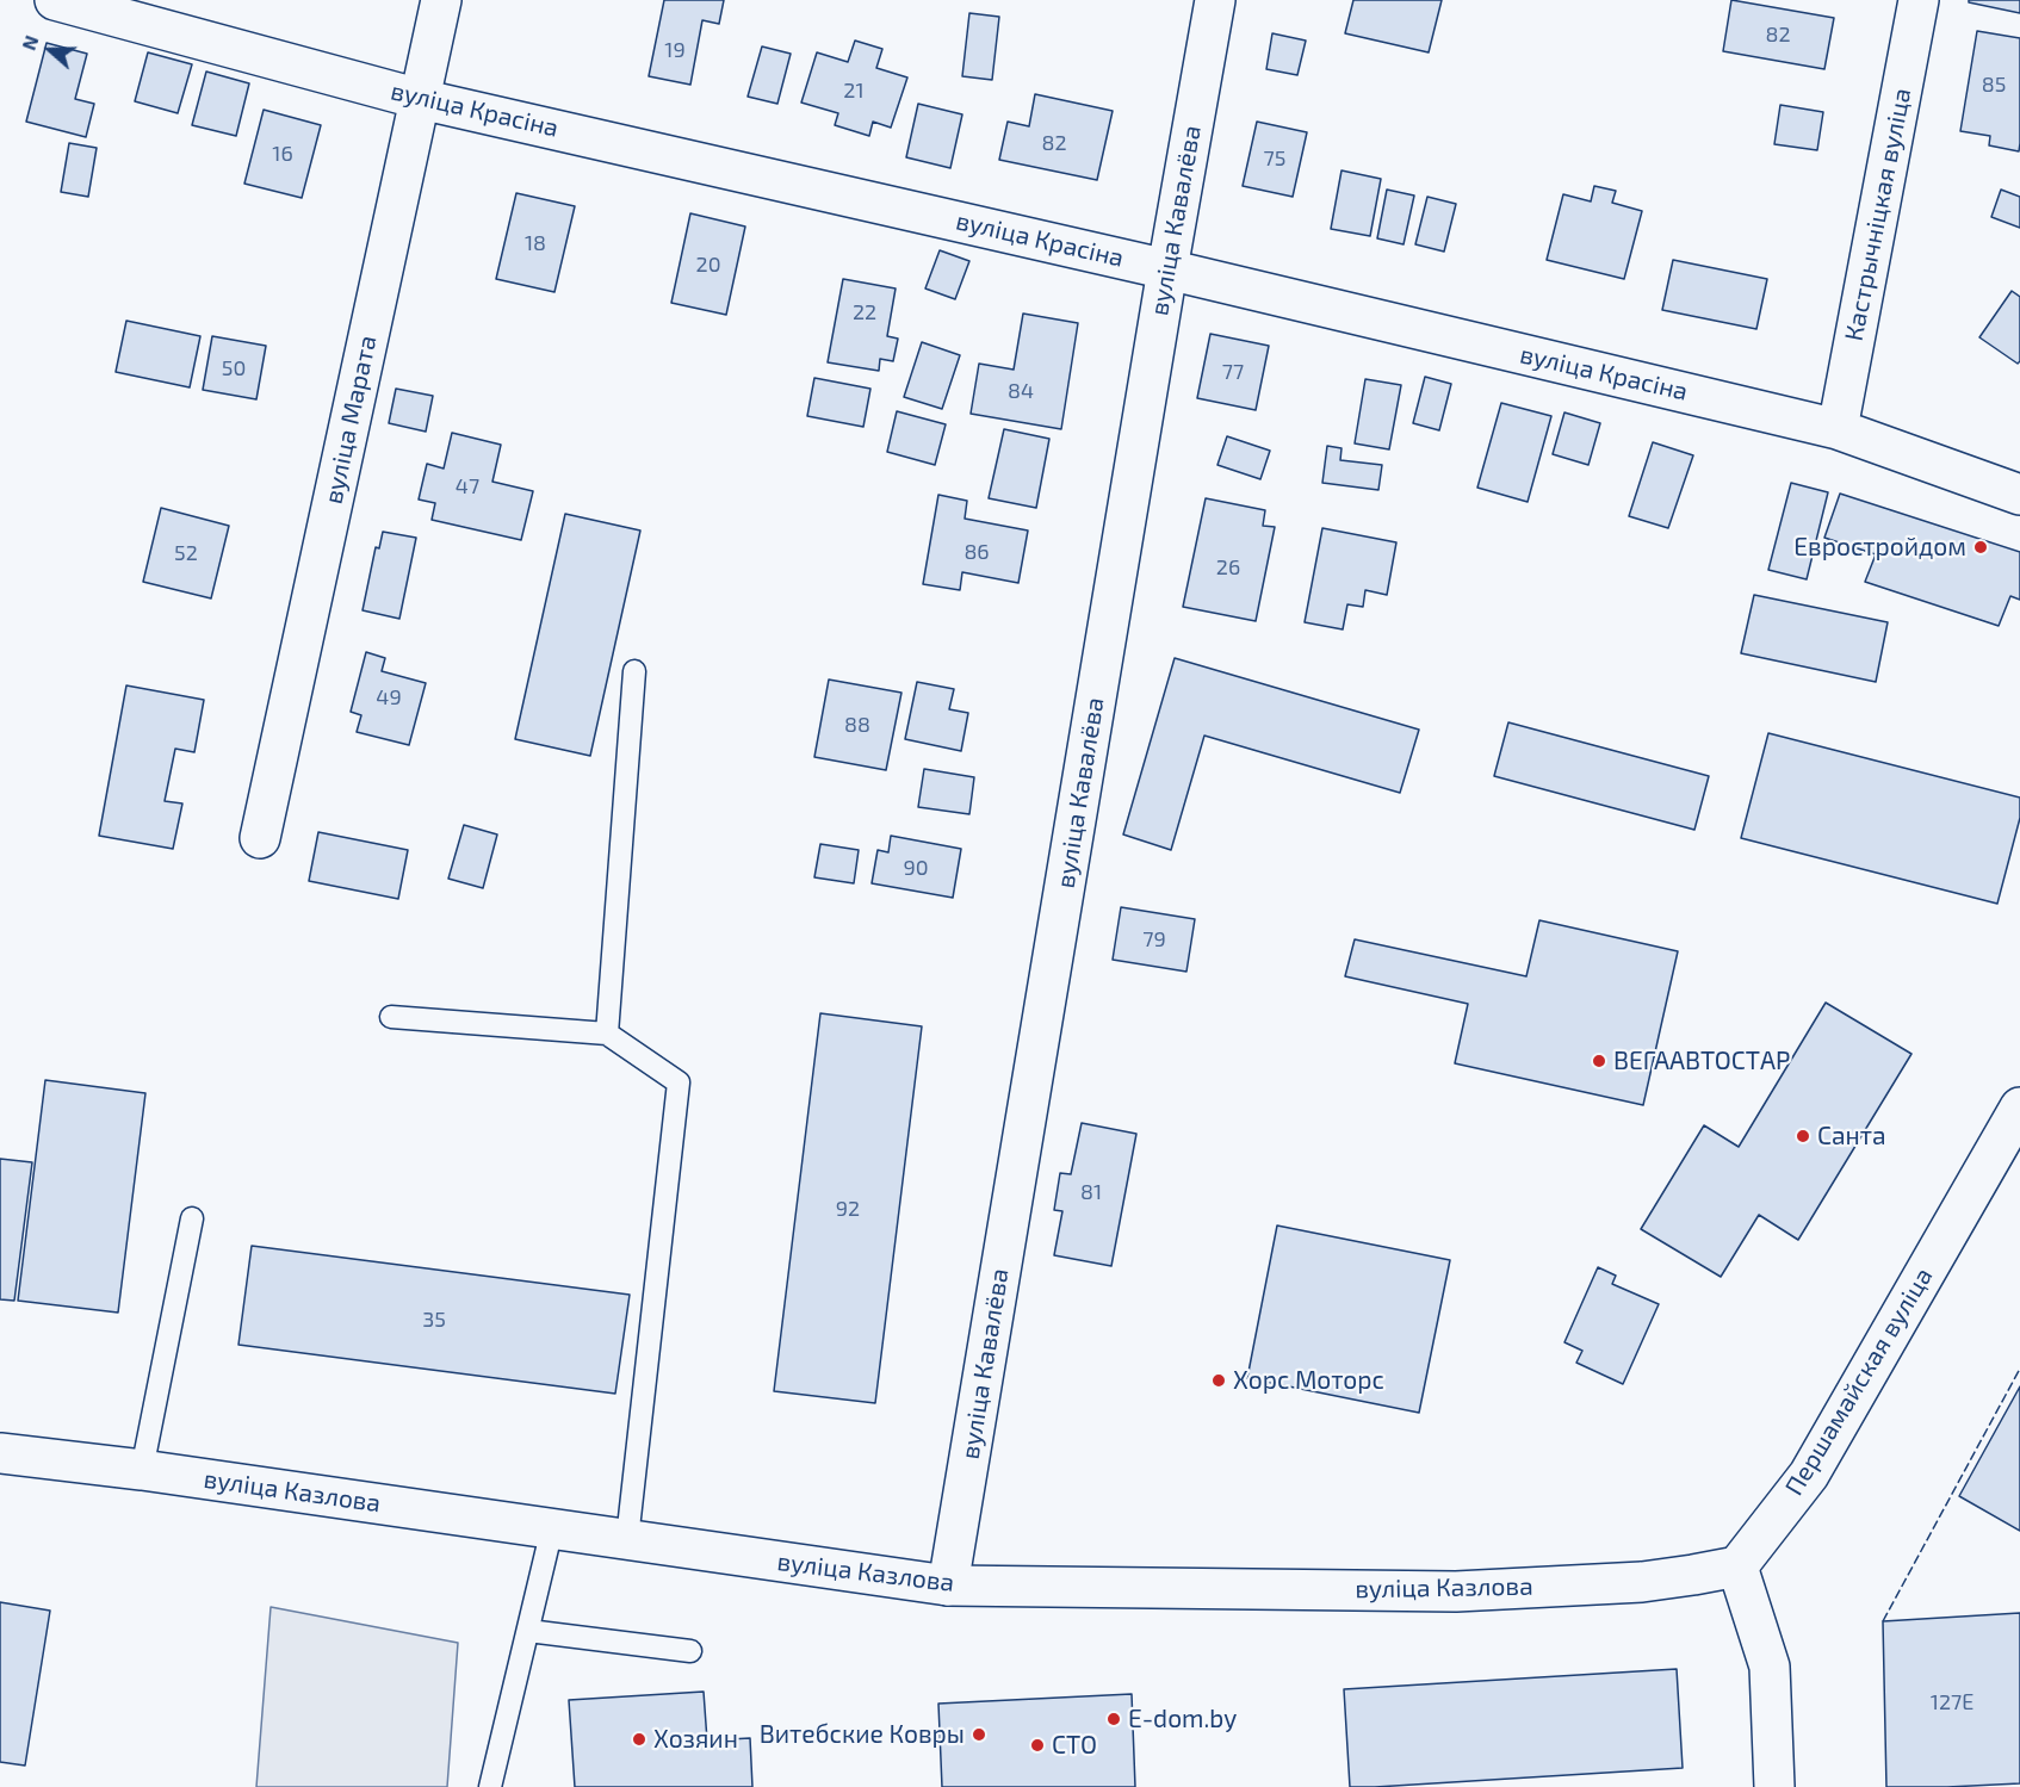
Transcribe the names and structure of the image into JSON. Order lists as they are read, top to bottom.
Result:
{
  "streets": {
    "street": [
      "вуліца Красіна",
      "Кастрычніцкая вуліца",
      "вуліца Кавалёва",
      "вуліца Марата",
      "Першамайская вуліца",
      "вуліца Казлова"
    ]
  },
  "crossings": [
    ["вуліца Красіна", "Кастрычніцкая вуліца"],
    ["вуліца Красіна", "вуліца Кавалёва"],
    ["вуліца Красіна", "вуліца Марата"],
    ["вуліца Кавалёва", "вуліца Казлова"],
    ["Першамайская вуліца", "вуліца Казлова"]
  ],
  "places": [
    "Евростройдом",
    "ВЕГААВТОСТАР",
    "Санта",
    "Хорс Моторс",
    "E-dom.by",
    "Витебские Ковры",
    "Хозяин",
    "СТО"
  ],
  "house_numbers": [
    "82",
    "19",
    "85",
    "21",
    "82",
    "16",
    "75",
    "18",
    "20",
    "22",
    "50",
    "77",
    "84",
    "47",
    "86",
    "52",
    "26",
    "49",
    "88",
    "90",
    "79",
    "81",
    "92",
    "35",
    "127Е"
  ],
  "north": "left"
}
